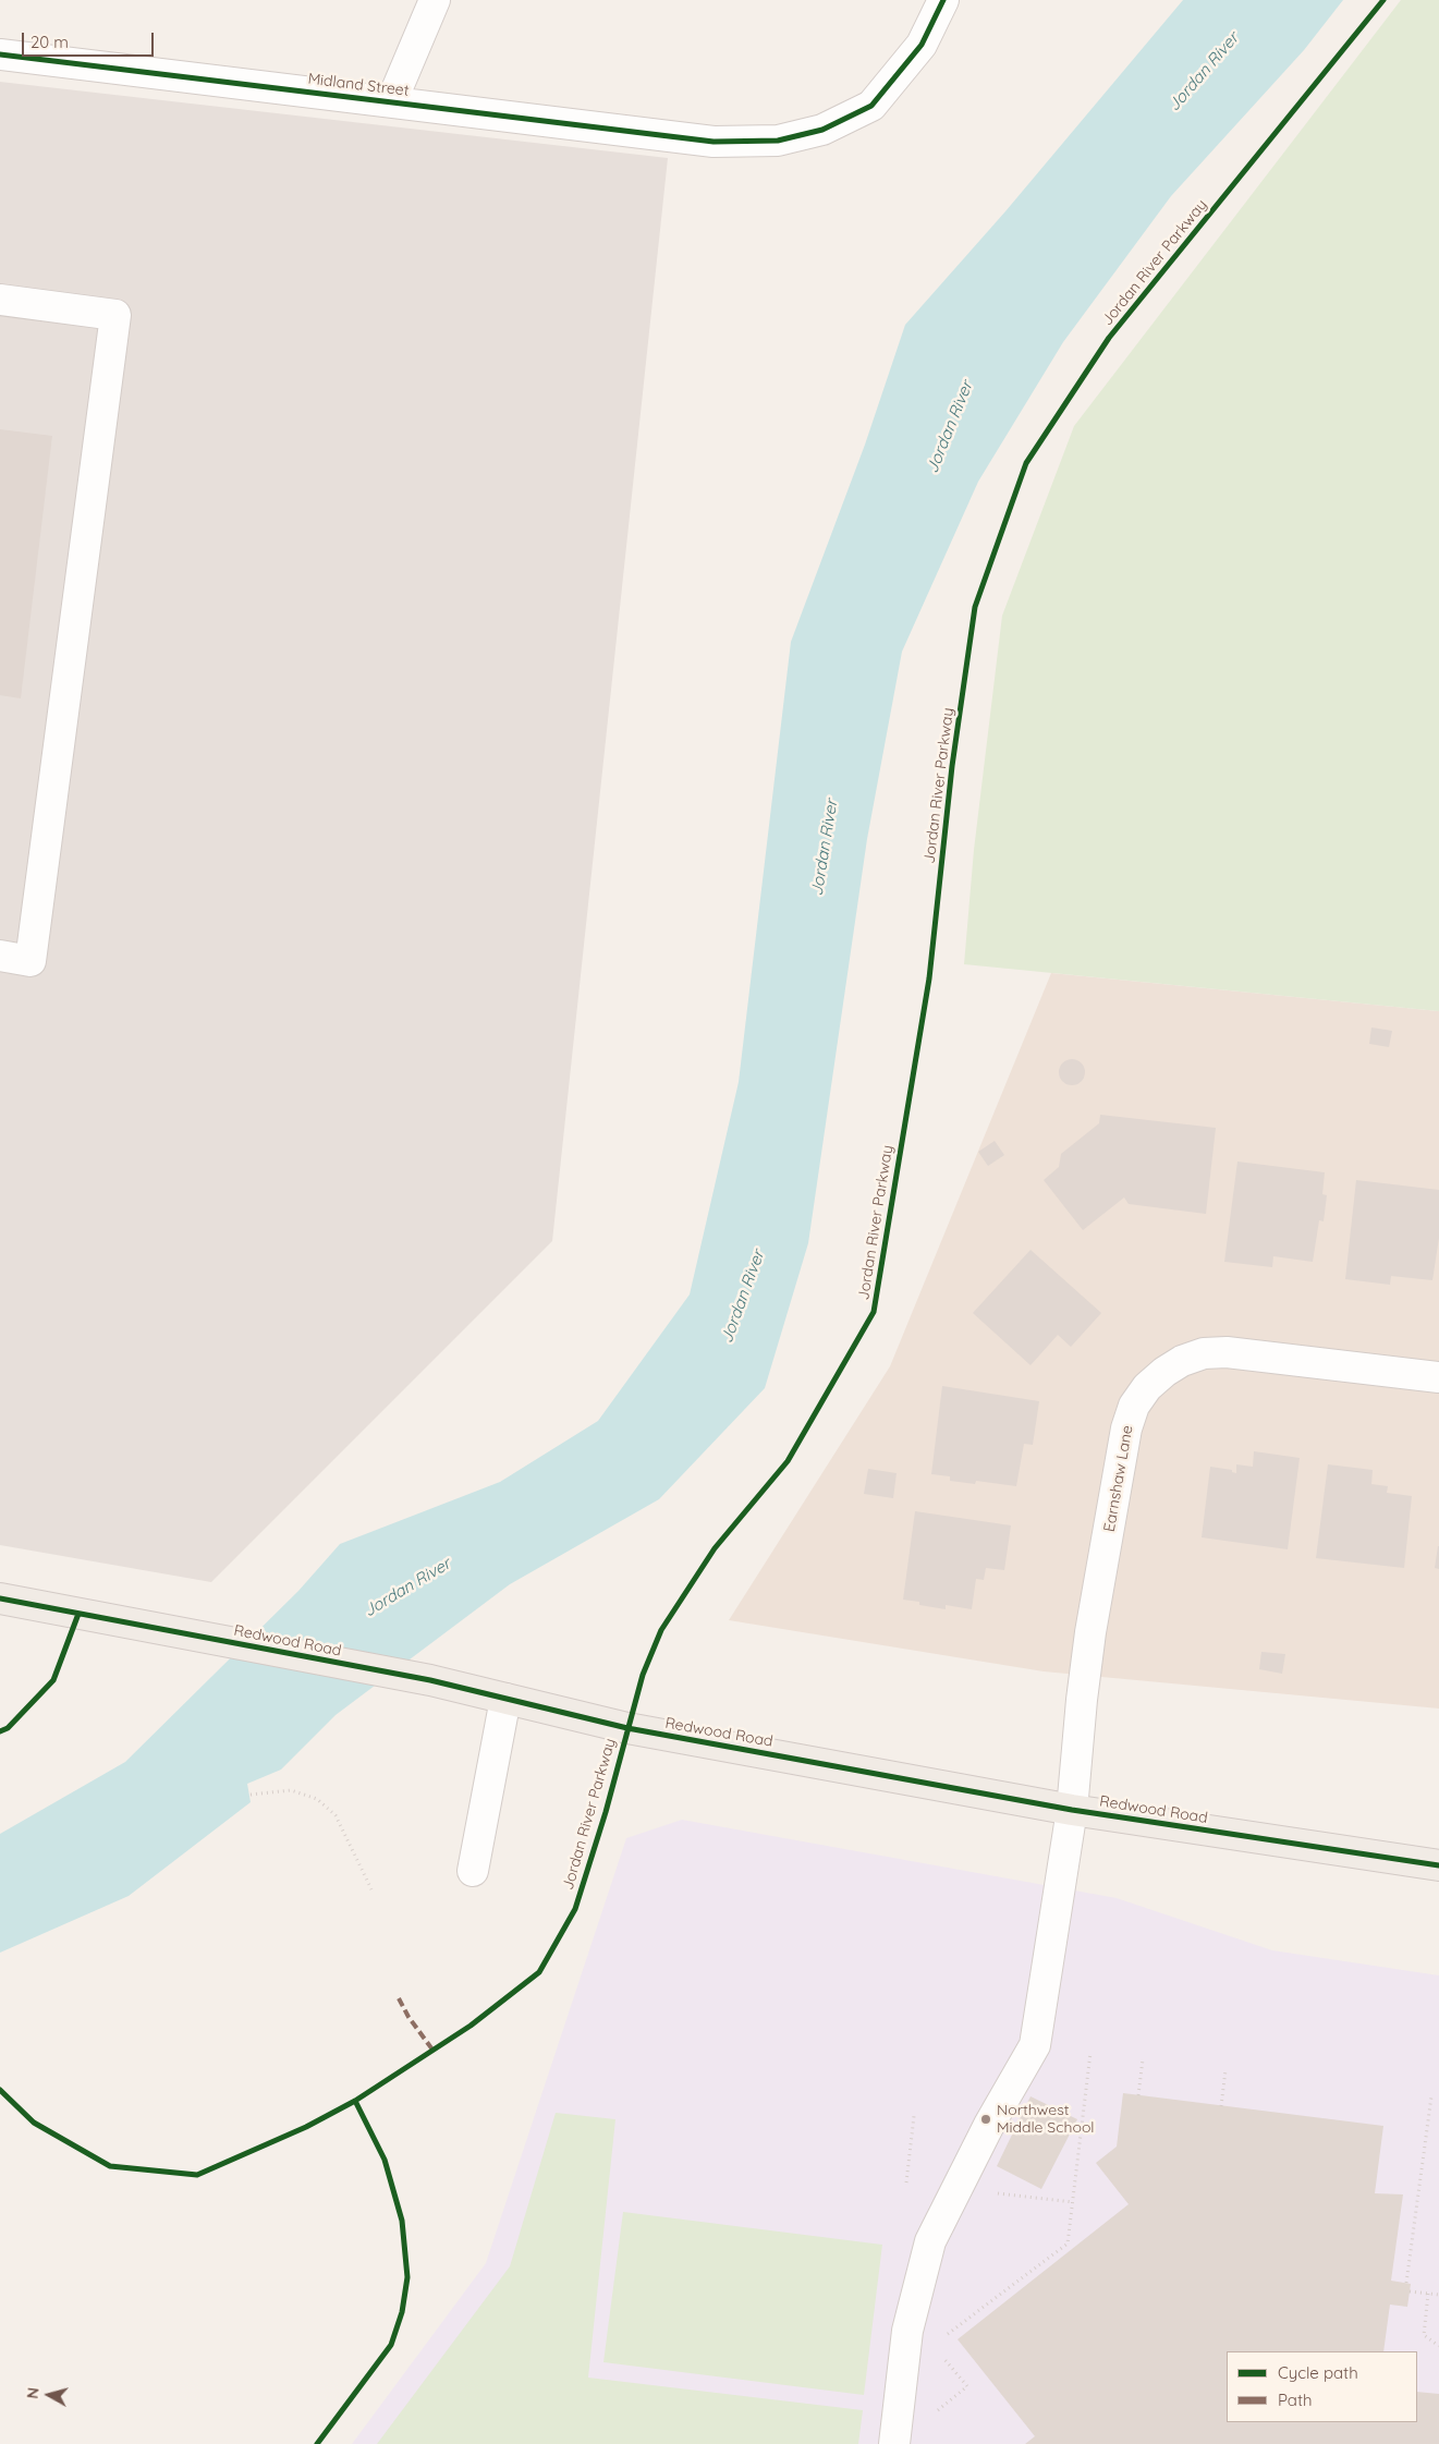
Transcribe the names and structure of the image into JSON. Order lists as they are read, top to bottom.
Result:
{
  "streets": {
    "main road": ["Redwood Road"],
    "street": ["Midland Street", "Earnshaw Lane"],
    "cycle path": ["Jordan River Parkway"]
  },
  "crossings": [
    ["Earnshaw Lane", "Redwood Road"]
  ],
  "water": ["Jordan River"],
  "places": ["Northwest Middle School"],
  "legend": ["Cycle path", "Path"],
  "scale_bar": "20 m",
  "north": "left"
}
